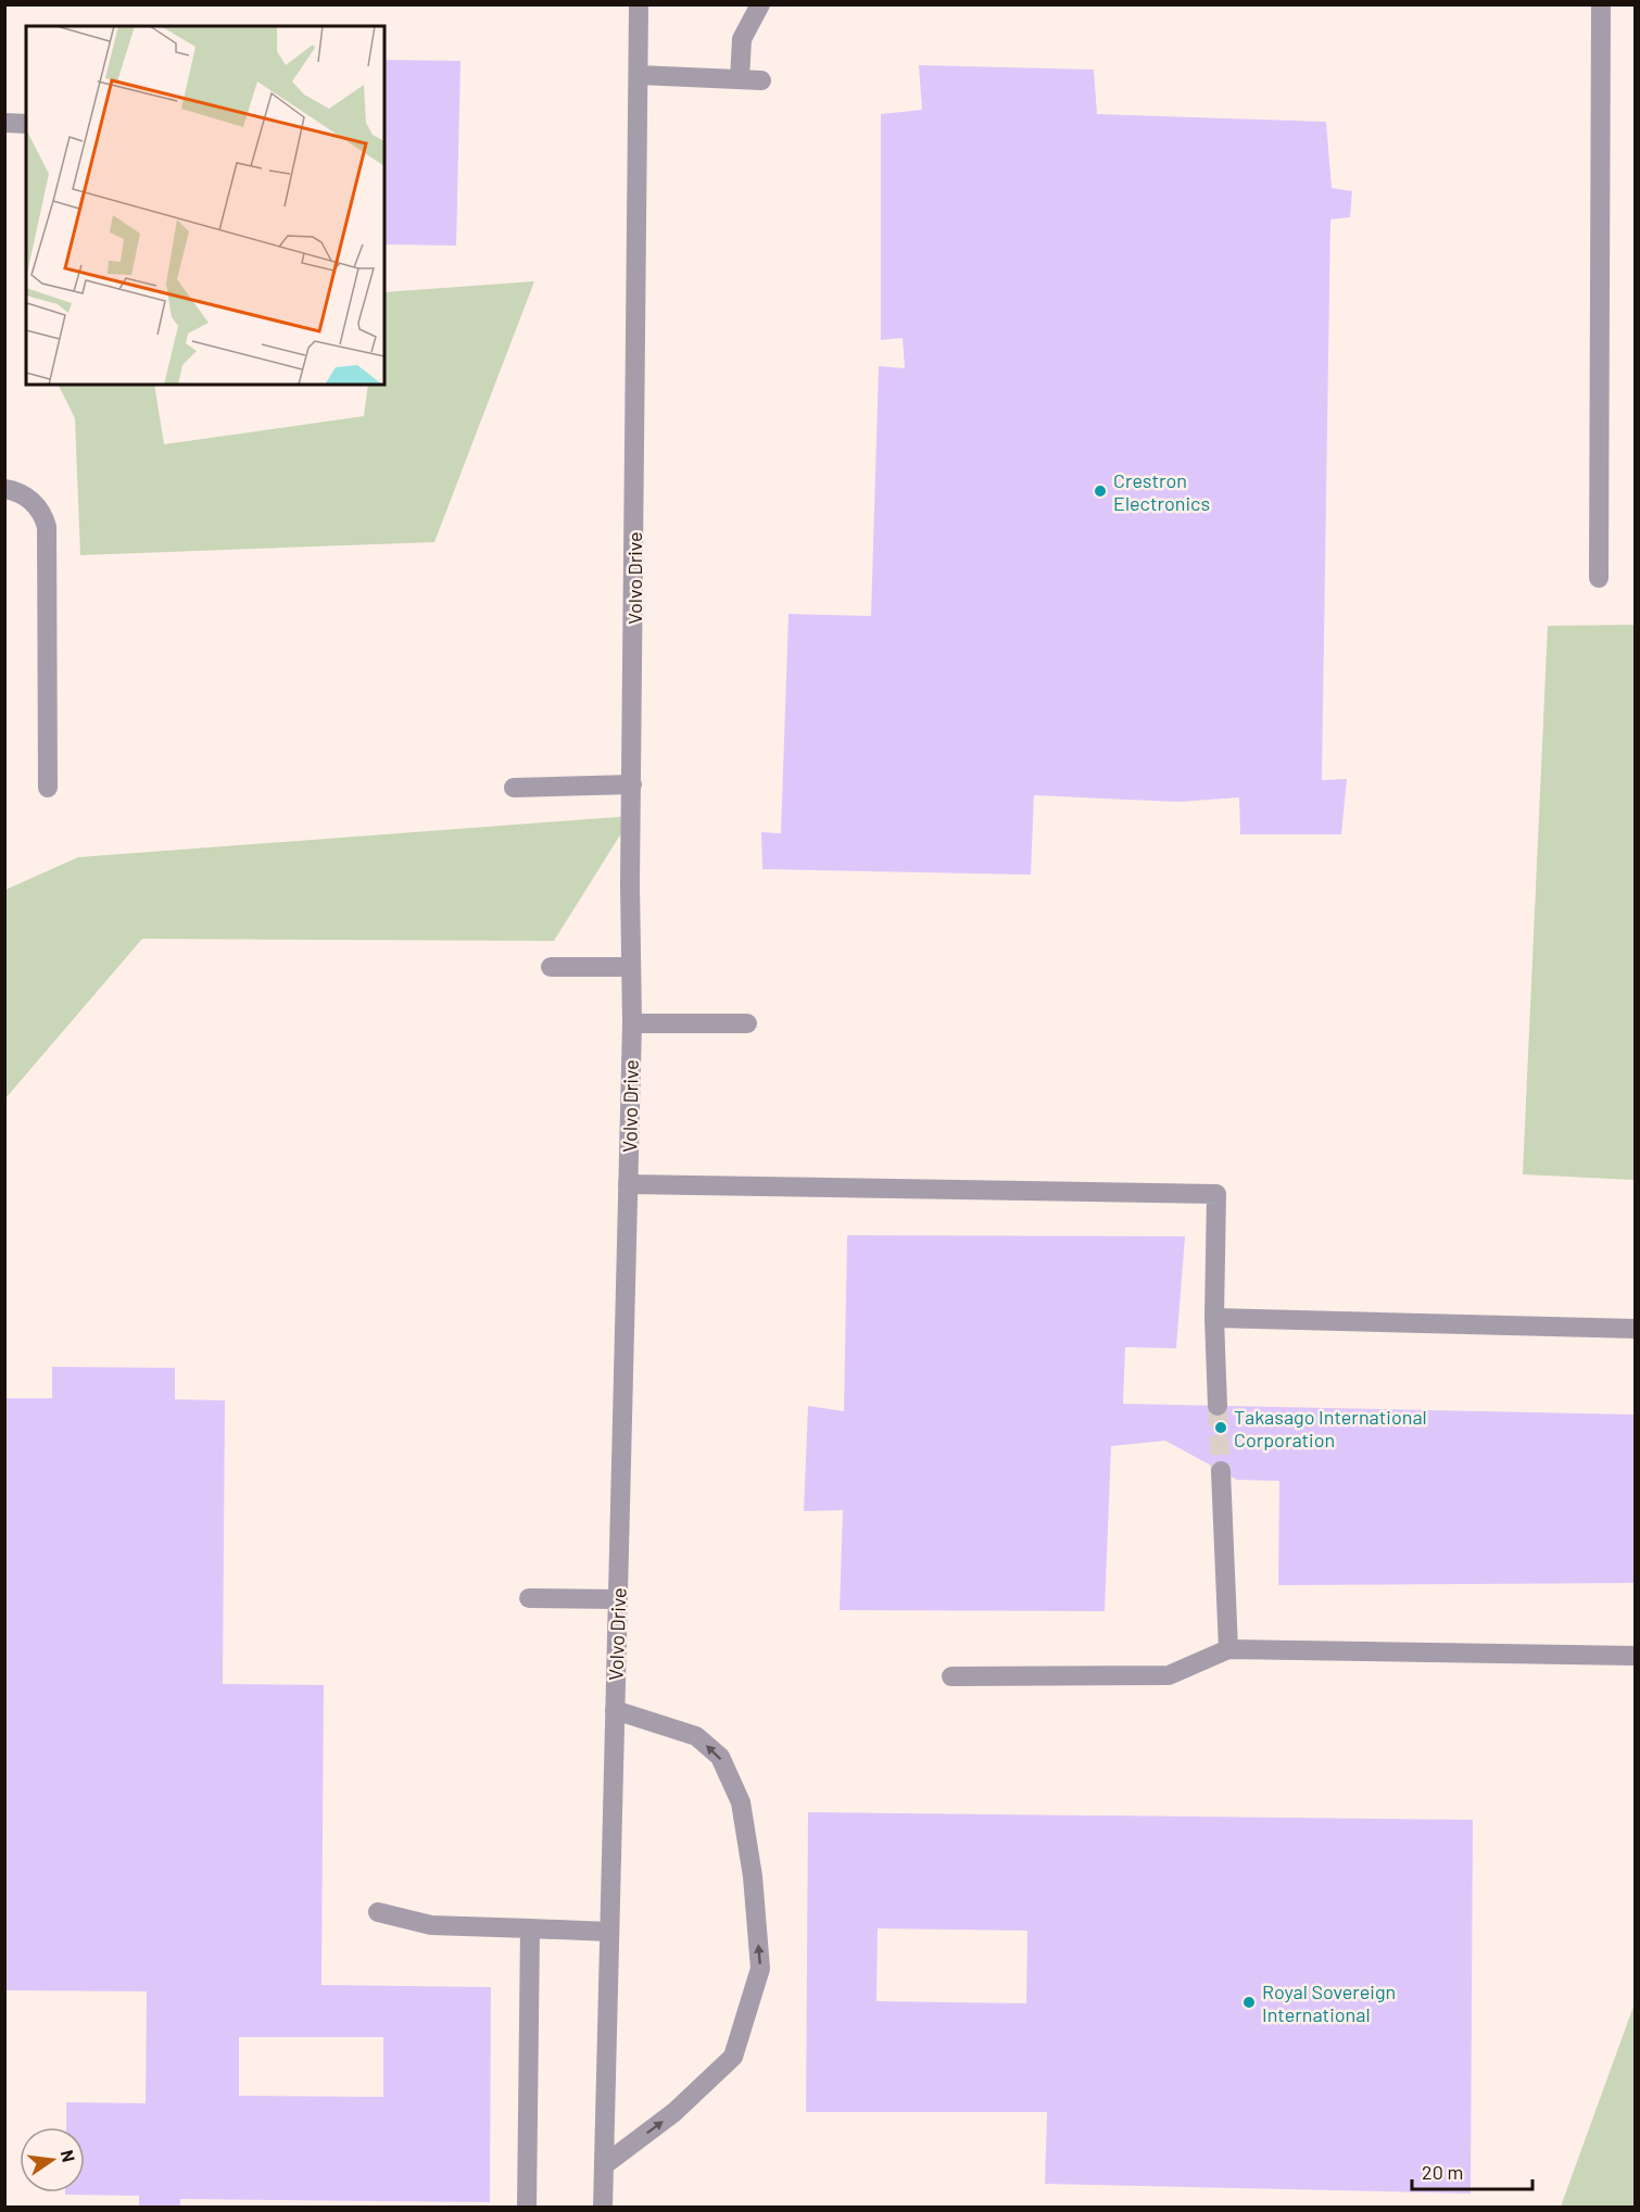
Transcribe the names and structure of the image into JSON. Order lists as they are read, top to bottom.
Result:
{
  "streets": {
    "street": ["Volvo Drive"]
  },
  "places": ["Crestron Electronics", "Takasago International Corporation", "Royal Sovereign International"],
  "scale_bar": "20 m",
  "north": "right"
}
